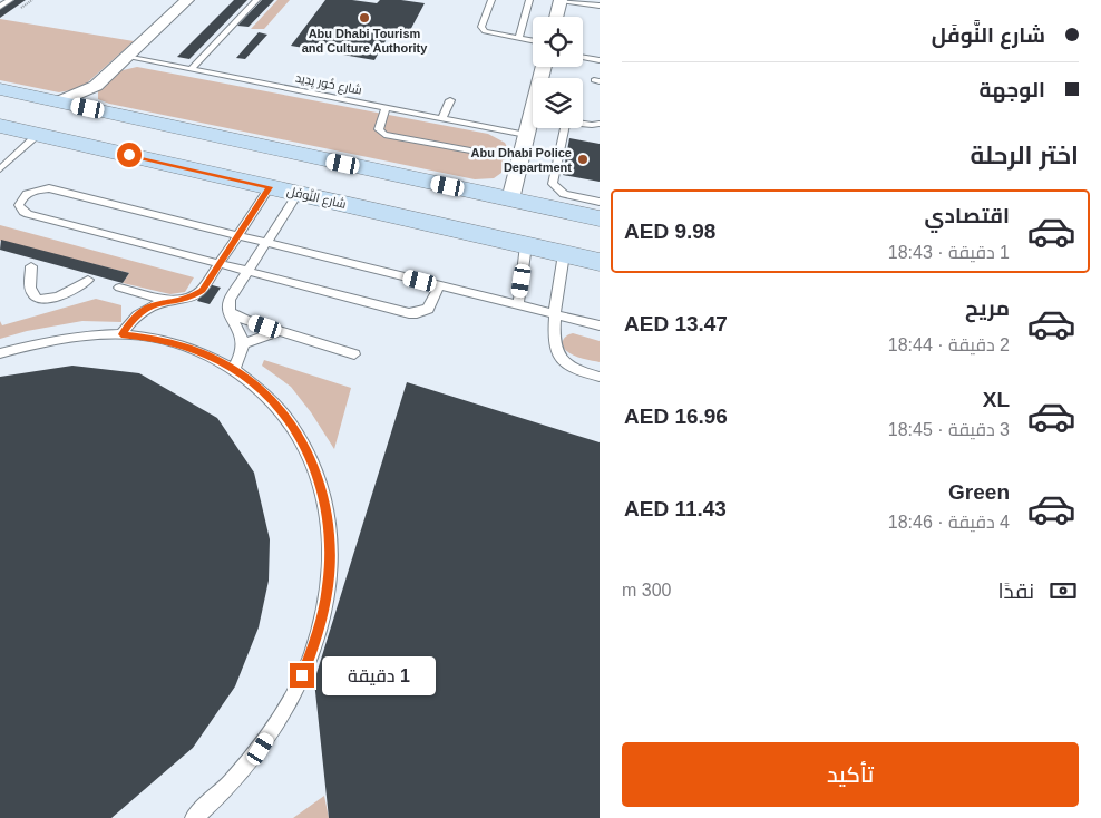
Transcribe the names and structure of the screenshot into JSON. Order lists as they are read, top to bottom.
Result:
{
  "streets": {
    "street": ["شارع النَّوفَل"],
    "lane": ["شارع خُور يِدِيد"]
  },
  "places": ["Abu Dhabi Tourism and Culture Authority", "Abu Dhabi Police Department"],
  "page": {
    "banner": ["شارع النَّوفَل", "الوجهة"],
    "heading": "اختر الرحلة",
    "list": [
      {
        "name": "اقتصادي",
        "note": "1 دقيقة · 18:43",
        "value": "AED 9.98"
      },
      {
        "name": "مريح",
        "note": "2 دقيقة · 18:44",
        "value": "AED 13.47"
      },
      {
        "name": "XL",
        "note": "3 دقيقة · 18:45",
        "value": "AED 16.96"
      },
      {
        "name": "Green",
        "note": "4 دقيقة · 18:46",
        "value": "AED 11.43"
      }
    ],
    "pay": ["نقدًا", "300 m"],
    "bubble": "1 دقيقة",
    "buttons": "تأكيد"
  }
}
